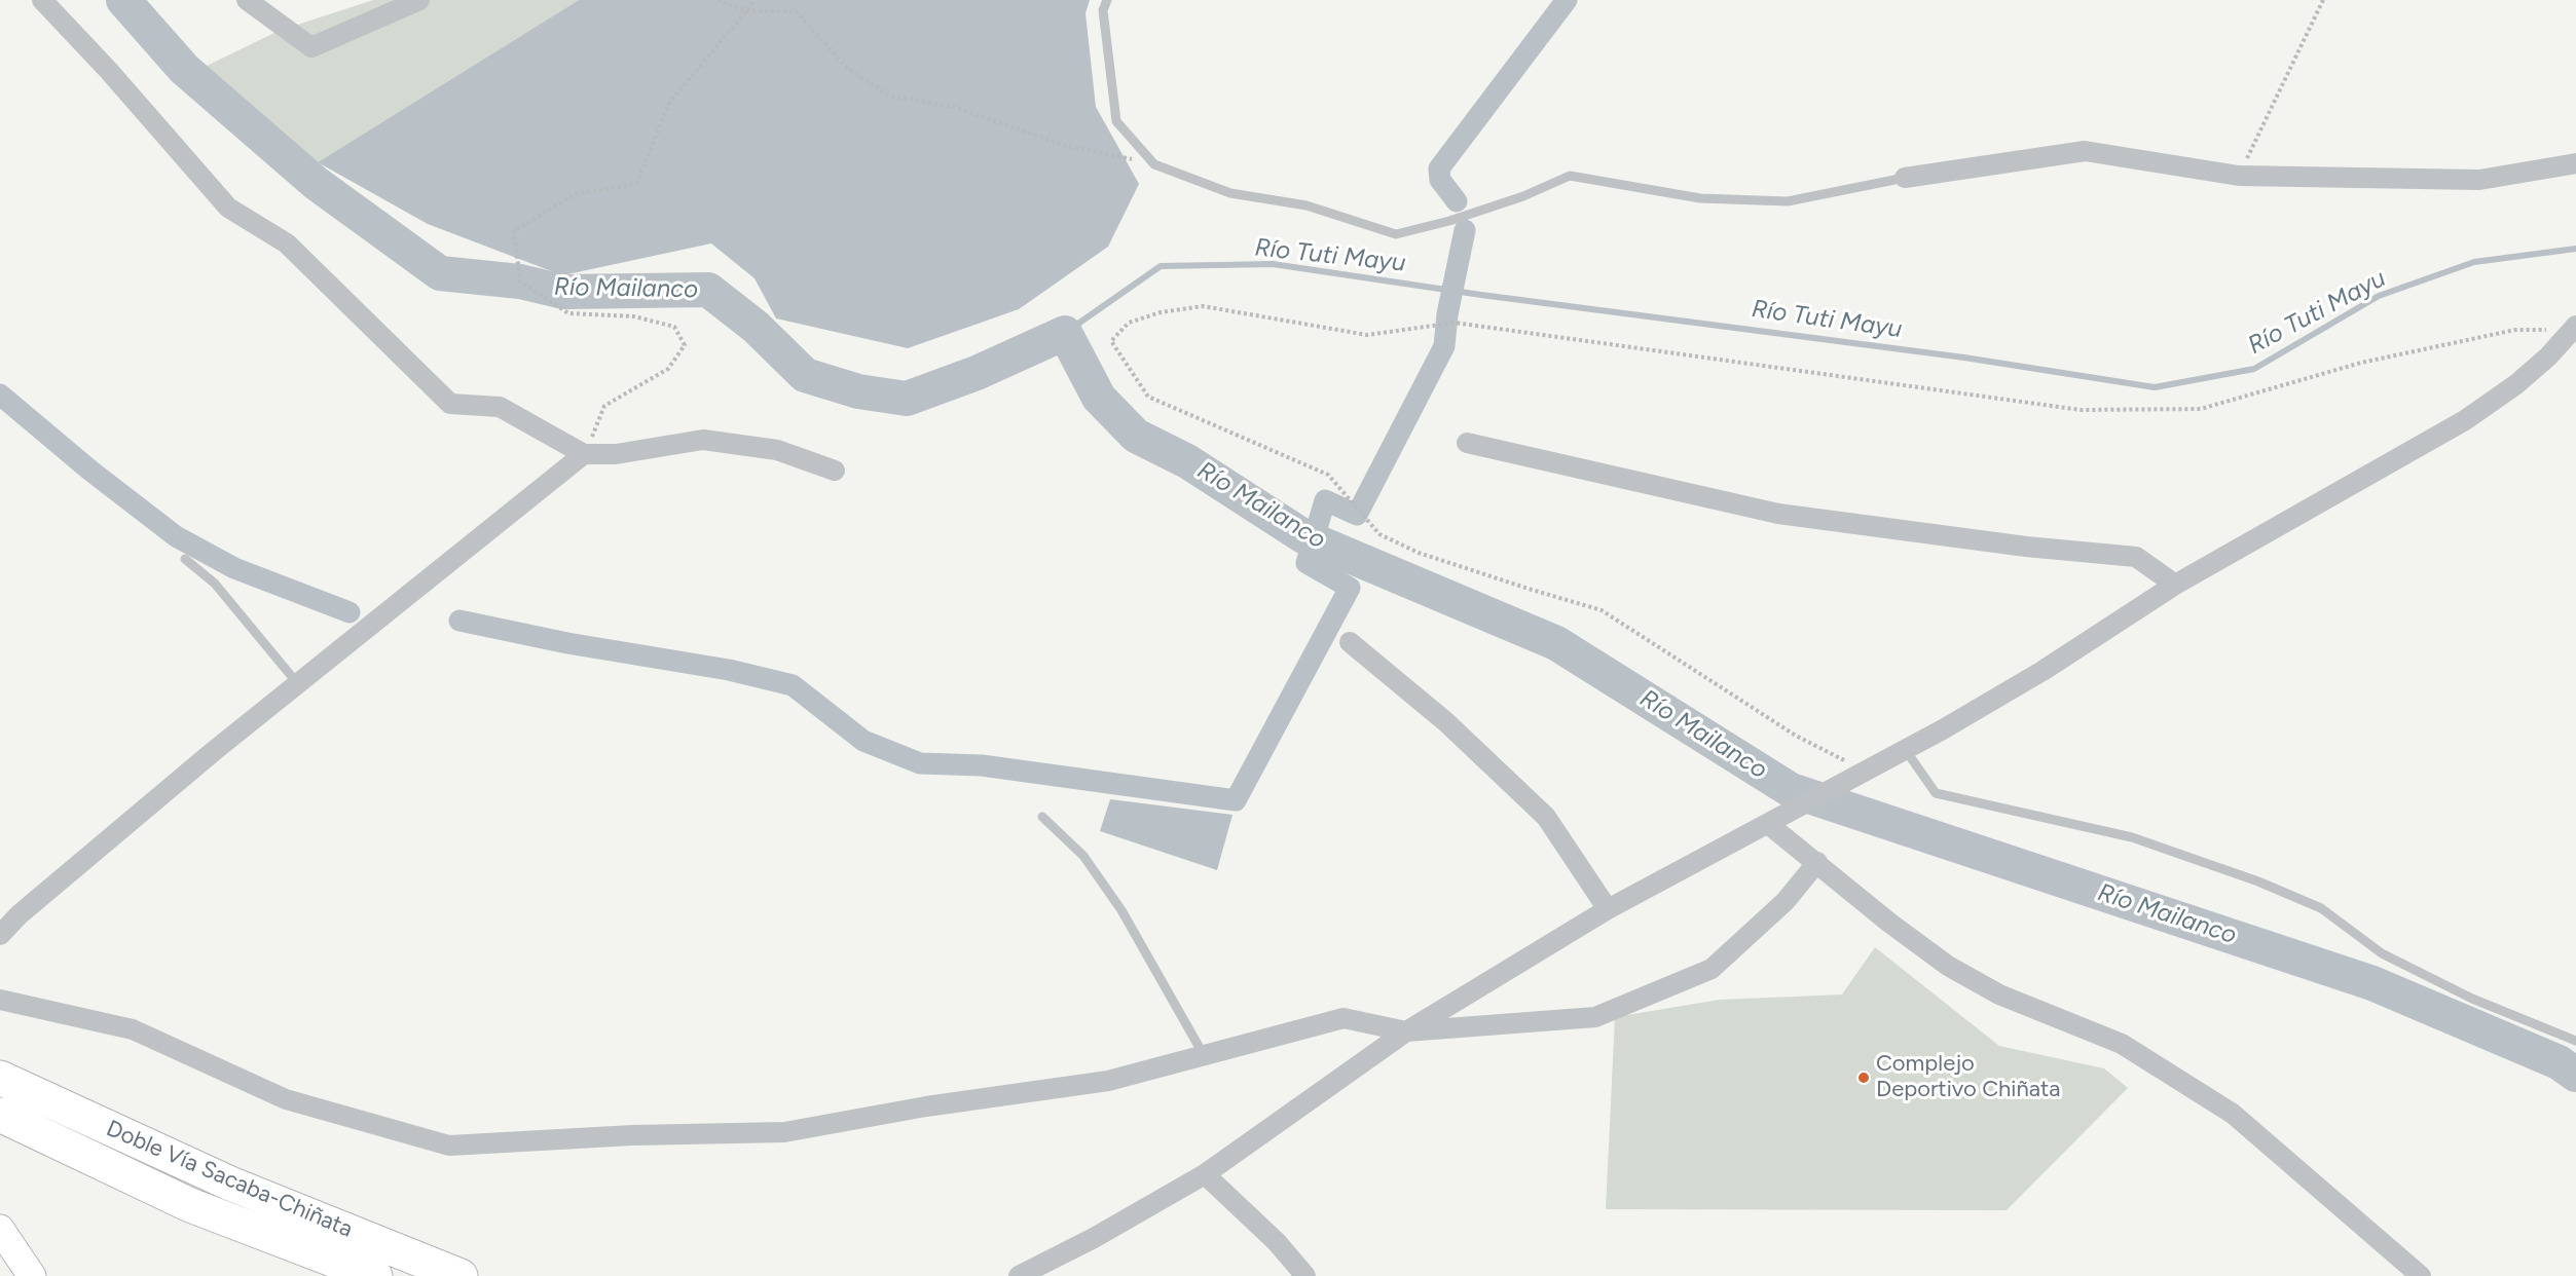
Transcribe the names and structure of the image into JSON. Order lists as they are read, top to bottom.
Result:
{
  "streets": {
    "highway": ["Doble Vía Sacaba-Chiñata"]
  },
  "water": ["Río Tuti Mayu", "Río Mailanco"],
  "places": ["Complejo Deportivo Chiñata"]
}
